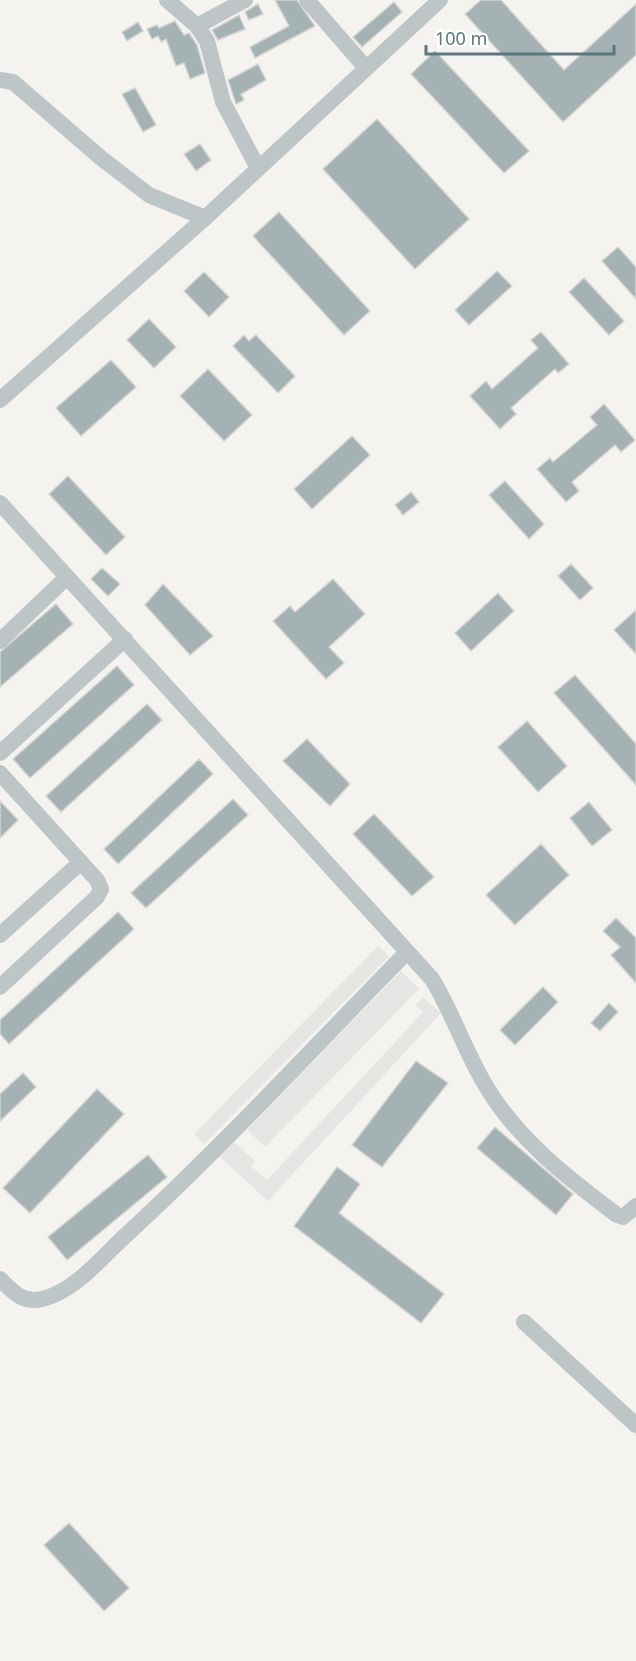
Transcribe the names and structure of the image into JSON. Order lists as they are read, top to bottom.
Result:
{
  "scale_bar": "100 m"
}
